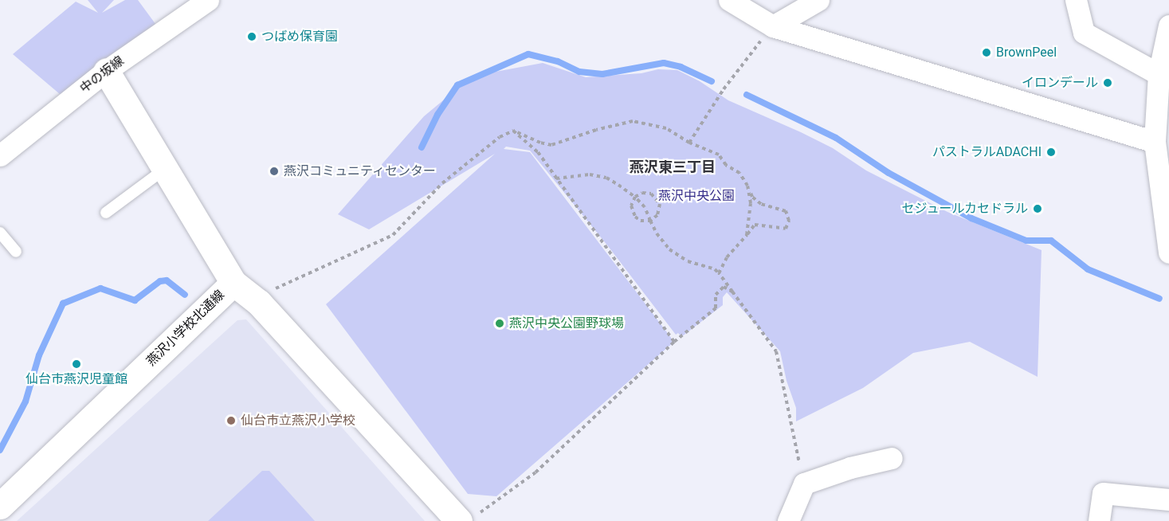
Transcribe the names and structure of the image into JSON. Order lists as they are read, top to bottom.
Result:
{
  "streets": {
    "street": ["中の坂線", "燕沢小学校北通線"]
  },
  "crossings": [
    ["中の坂線", "燕沢小学校北通線"]
  ],
  "districts": ["燕沢東三丁目"],
  "parks": ["燕沢中央公園"],
  "places": [
    "つばめ保育園",
    "BrownPeel",
    "イロンデール",
    "パストラルADACHI",
    "燕沢コミュニティセンター",
    "セジュールカセドラル",
    "燕沢中央公園野球場",
    "仙台市燕沢児童館",
    "仙台市立燕沢小学校"
  ]
}
